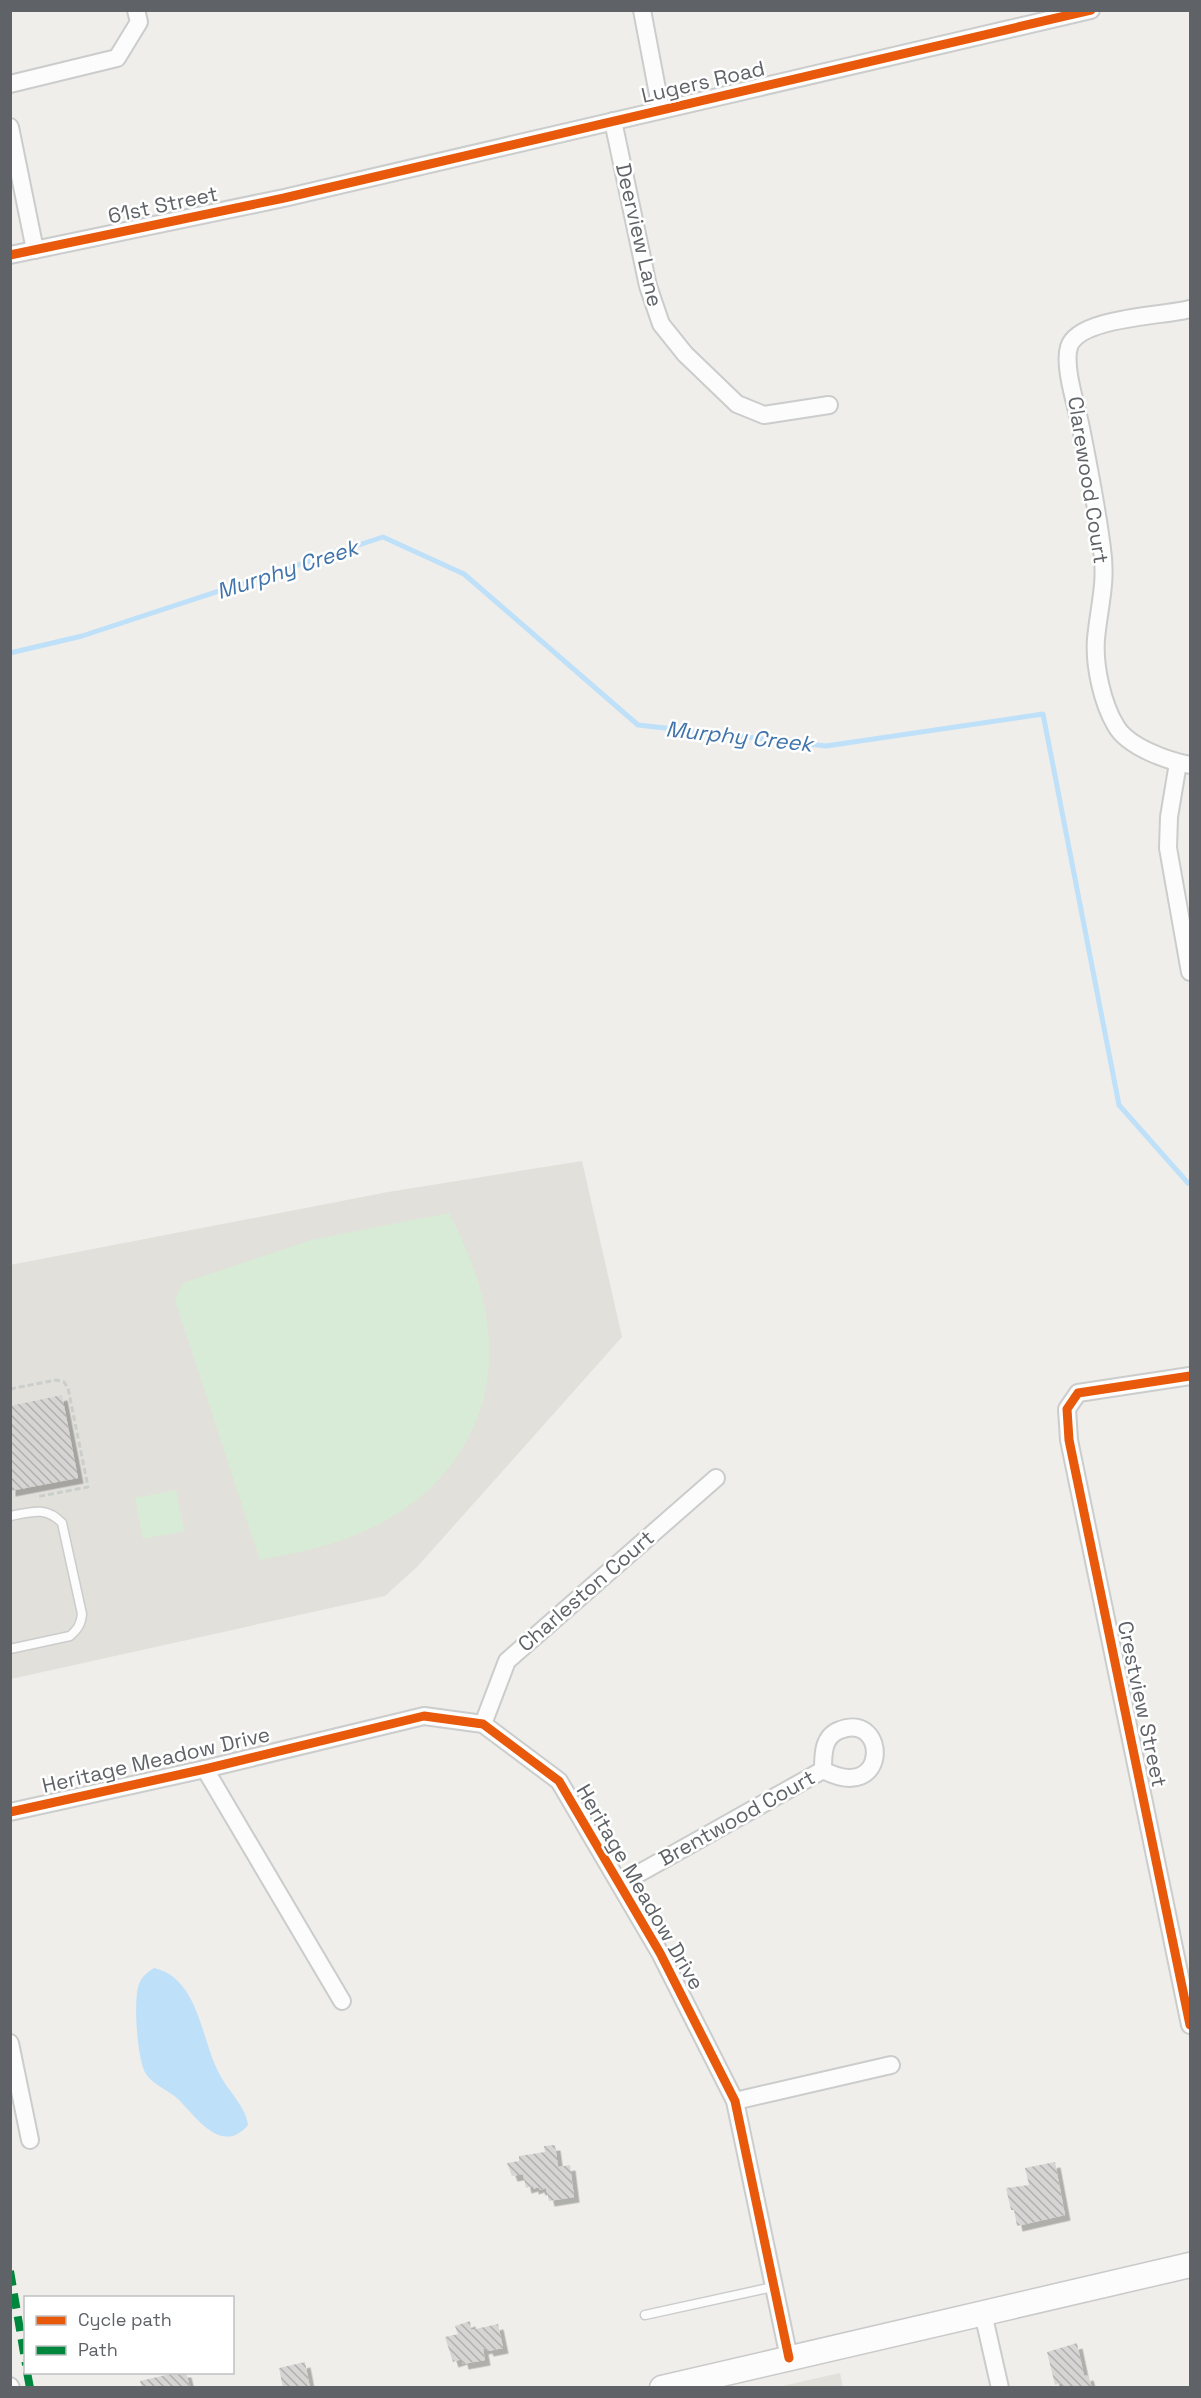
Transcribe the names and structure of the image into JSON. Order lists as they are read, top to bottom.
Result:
{
  "streets": {
    "street": [
      "Lugers Road",
      "61st Street",
      "Deerview Lane",
      "Clarewood Court",
      "Charleston Court",
      "Crestview Street",
      "Heritage Meadow Drive",
      "Brentwood Court"
    ]
  },
  "crossings": [
    ["Lugers Road", "61st Street"],
    ["Lugers Road", "Deerview Lane"],
    ["Charleston Court", "Heritage Meadow Drive"],
    ["Heritage Meadow Drive", "Brentwood Court"]
  ],
  "water": ["Murphy Creek"],
  "legend": ["Cycle path", "Path"]
}
